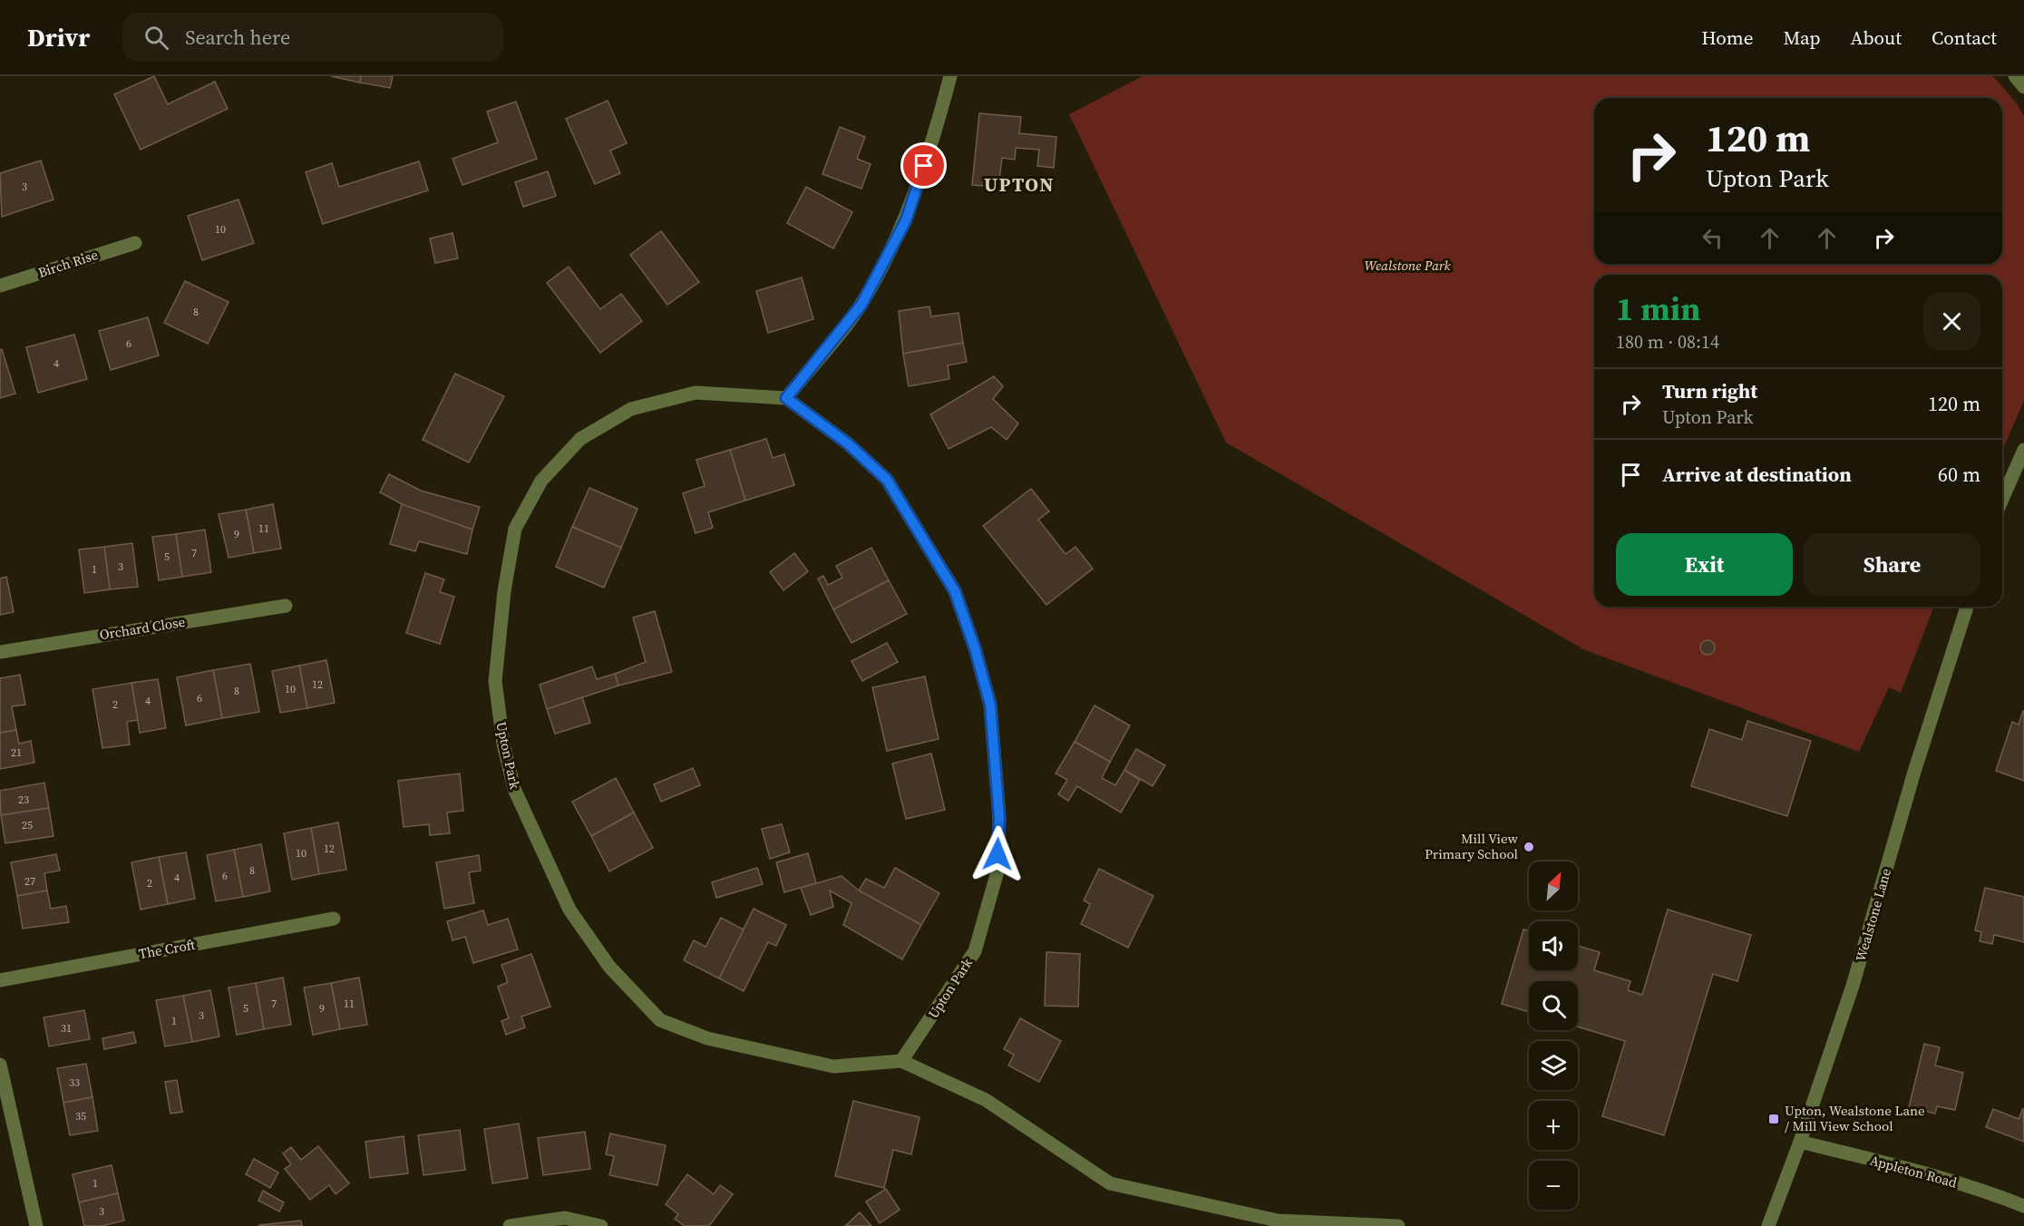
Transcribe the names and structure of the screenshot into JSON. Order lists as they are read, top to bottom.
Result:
{
  "streets": {
    "street": [
      "Birch Rise",
      "Orchard Close",
      "Upton Park",
      "Wealstone Lane",
      "The Croft",
      "Appleton Road"
    ]
  },
  "crossings": [
    ["Wealstone Lane", "Appleton Road"]
  ],
  "districts": ["UPTON"],
  "parks": ["Wealstone Park"],
  "places": {
    "other": ["Mill View Primary School"],
    "transit": ["Upton, Wealstone Lane / Mill View School"]
  },
  "house_numbers": [
    "3",
    "10",
    "8",
    "6",
    "4",
    "11",
    "9",
    "7",
    "5",
    "3",
    "1",
    "12",
    "10",
    "8",
    "6",
    "4",
    "2",
    "21",
    "23",
    "25",
    "12",
    "10",
    "8",
    "6",
    "4",
    "27",
    "2",
    "7",
    "11",
    "5",
    "9",
    "3",
    "1",
    "31",
    "33",
    "35",
    "1",
    "3"
  ],
  "north": "top right",
  "page": {
    "header": "Drivr",
    "search": "Search here",
    "nav": [
      "Home",
      "Map",
      "About",
      "Contact"
    ],
    "turn": ["120 m", "Upton Park"],
    "heading": ["1 min", "180 m · 08:14"],
    "list": [
      {
        "name": "Turn right",
        "note": "Upton Park",
        "value": "120 m"
      },
      {
        "name": "Arrive at destination",
        "value": "60 m"
      }
    ],
    "buttons": ["Exit", "Share"],
    "map_buttons": ["+", "−"]
  }
}
